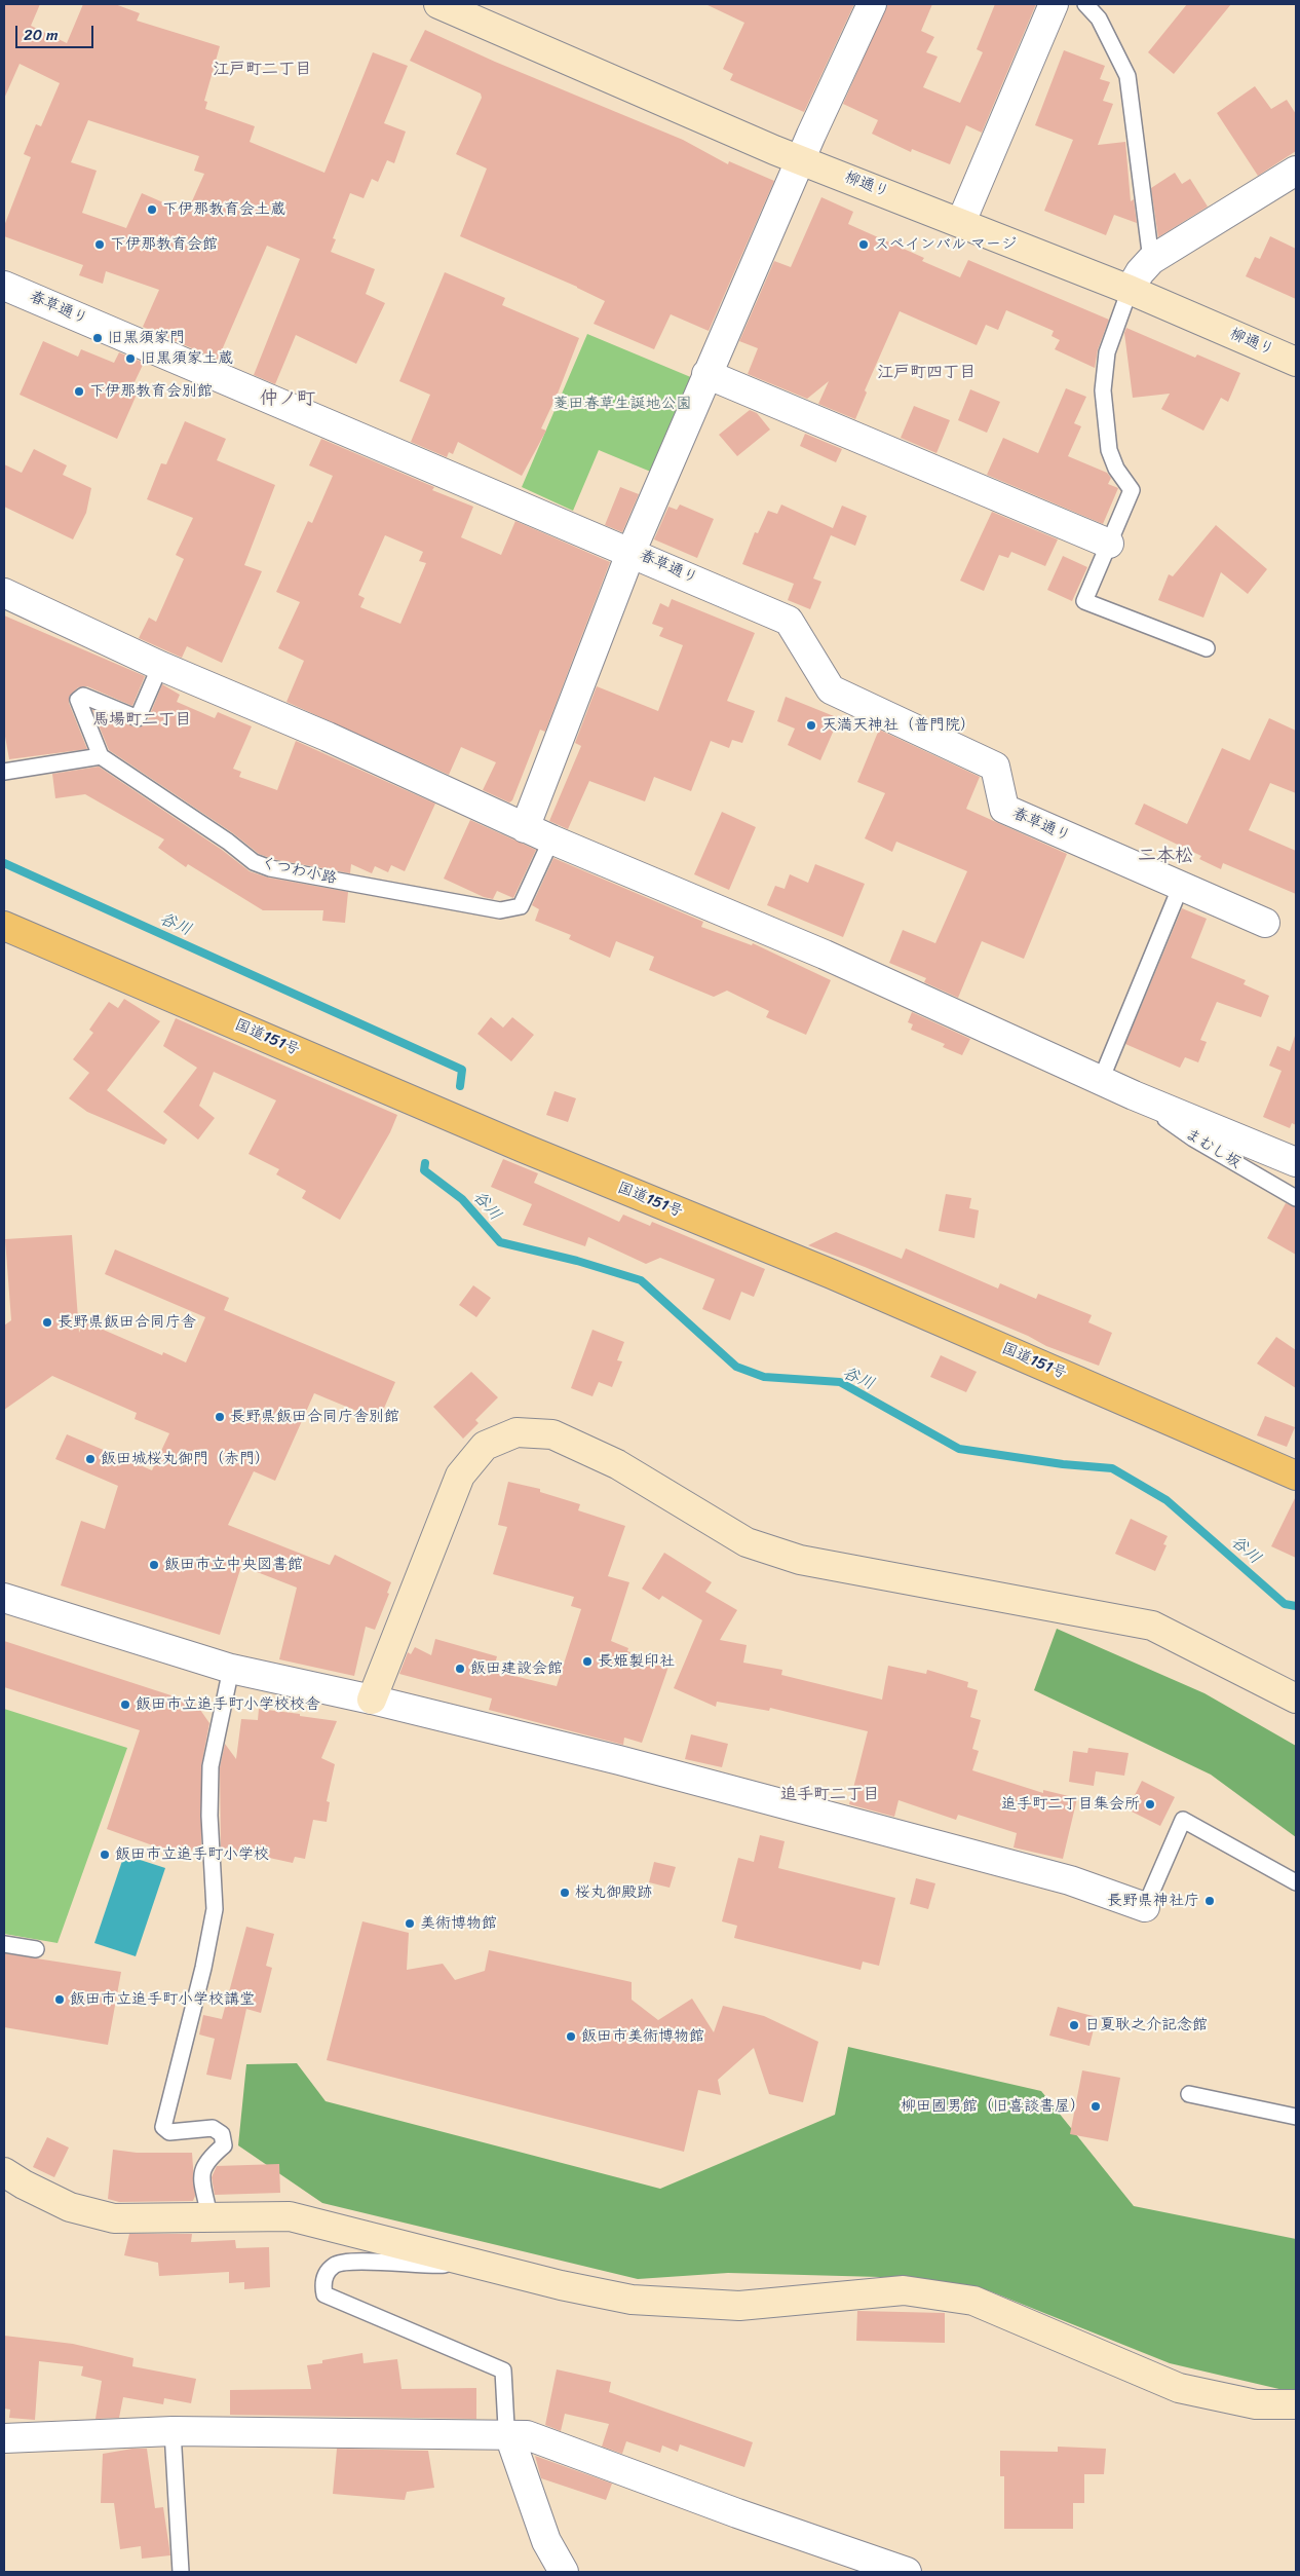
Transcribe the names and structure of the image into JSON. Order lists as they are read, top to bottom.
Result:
{
  "streets": {
    "highway": ["国道151号"],
    "street": ["柳通り", "春草通り"],
    "lane": ["くつわ小路", "まむし坂"]
  },
  "districts": [
    "江戸町二丁目",
    "江戸町四丁目",
    "仲ノ町",
    "馬場町二丁目",
    "二本松",
    "追手町二丁目"
  ],
  "water": ["谷川"],
  "parks": ["菱田春草生誕地公園"],
  "places": [
    "下伊那教育会土蔵",
    "下伊那教育会館",
    "スペインバル マージ",
    "旧黒須家門",
    "旧黒須家土蔵",
    "下伊那教育会別館",
    "天満天神社（普門院）",
    "長野県飯田合同庁舎",
    "長野県飯田合同庁舎別館",
    "飯田城桜丸御門（赤門）",
    "飯田市立中央図書館",
    "長姫製印社",
    "飯田建設会館",
    "飯田市立追手町小学校校舎",
    "追手町二丁目集会所",
    "飯田市立追手町小学校",
    "桜丸御殿跡",
    "長野県神社庁",
    "美術博物館",
    "飯田市立追手町小学校講堂",
    "日夏耿之介記念館",
    "飯田市美術博物館",
    "柳田國男館（旧喜談書屋）"
  ],
  "scale_bar": "20 m"
}
